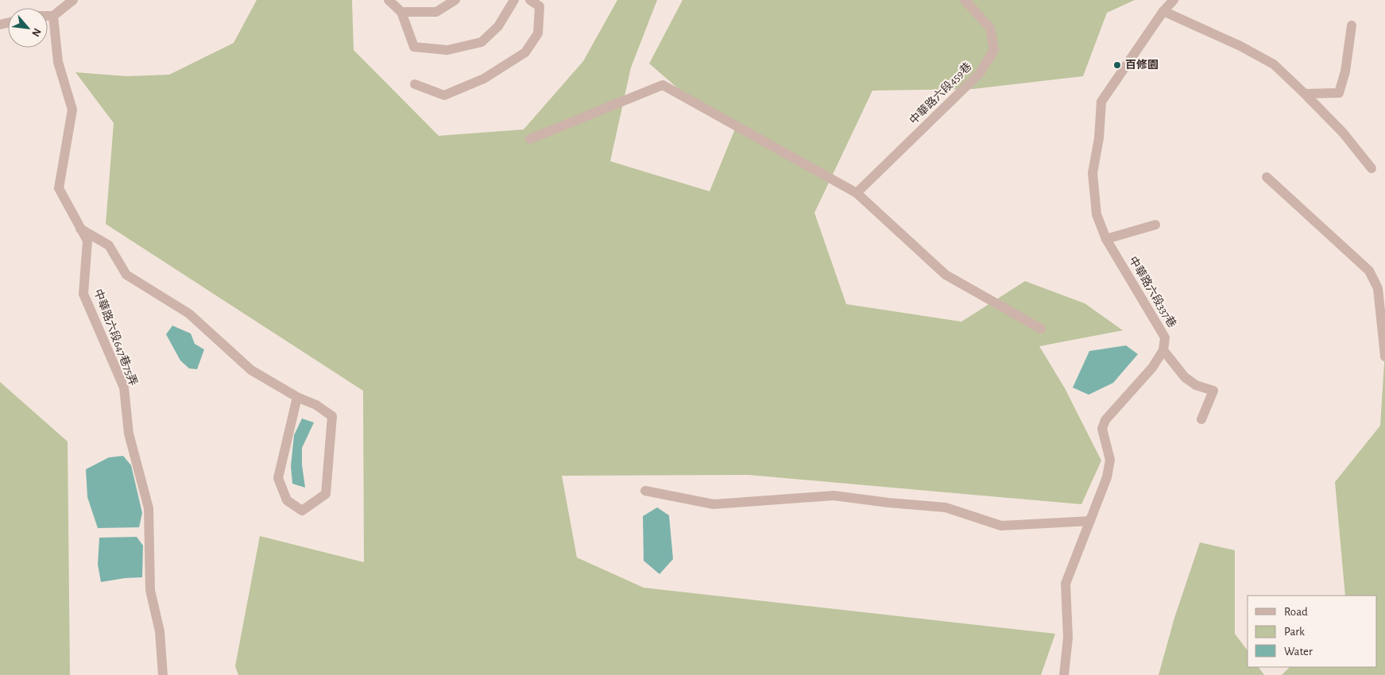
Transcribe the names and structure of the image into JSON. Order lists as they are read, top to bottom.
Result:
{
  "streets": {
    "street": ["中華路六段459巷", "中華路六段337巷", "中華路六段647巷75弄"]
  },
  "places": ["百修園"],
  "legend": ["Road", "Park", "Water"],
  "north": "bottom right"
}
